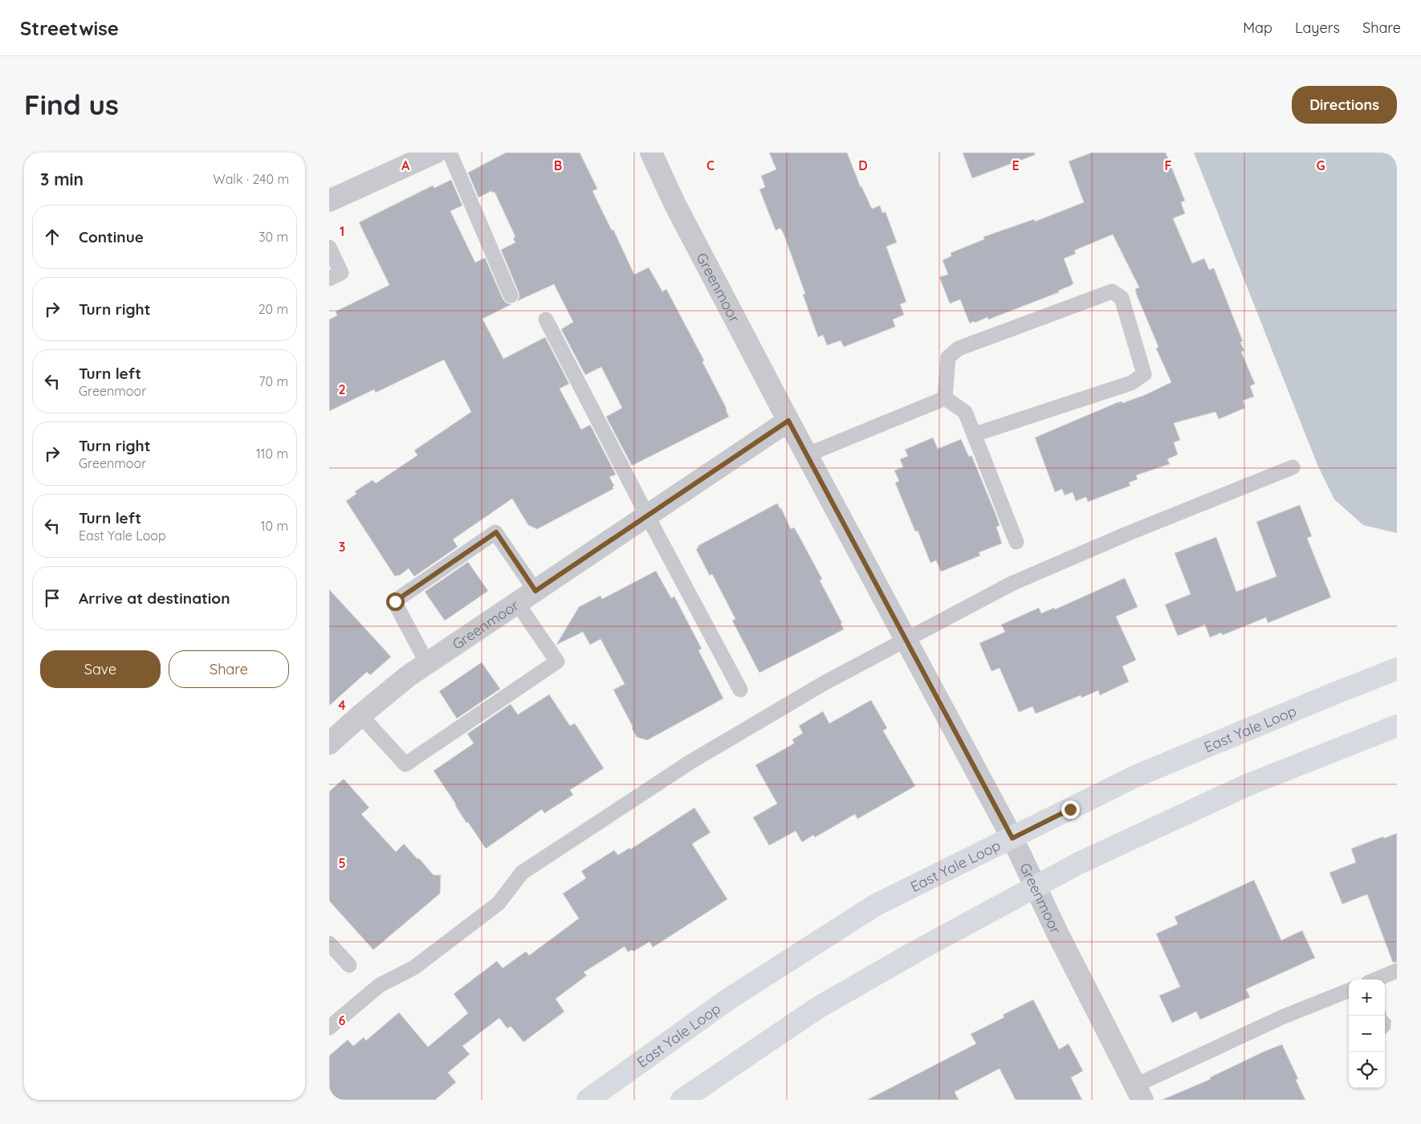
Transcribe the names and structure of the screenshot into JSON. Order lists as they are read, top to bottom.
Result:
{
  "streets": {
    "main road": ["East Yale Loop"],
    "street": ["Greenmoor"]
  },
  "crossings": [
    ["Greenmoor", "East Yale Loop"]
  ],
  "page": {
    "header": "Streetwise",
    "nav": ["Map", "Layers", "Share"],
    "buttons": [
      "Directions",
      ["Save", "Share"]
    ],
    "title": "Find us",
    "heading": ["3 min", "Walk · 240 m"],
    "list": [
      ["Continue", "30 m"],
      ["Turn right", "20 m"],
      ["Turn left", "Greenmoor", "70 m"],
      ["Turn right", "Greenmoor", "110 m"],
      ["Turn left", "East Yale Loop", "10 m"],
      "Arrive at destination"
    ],
    "map_buttons": ["+", "−"]
  },
  "grid": {
    "columns": [
      "A",
      "B",
      "C",
      "D",
      "E",
      "F",
      "G"
    ],
    "rows": [
      "1",
      "2",
      "3",
      "4",
      "5",
      "6"
    ]
  }
}
